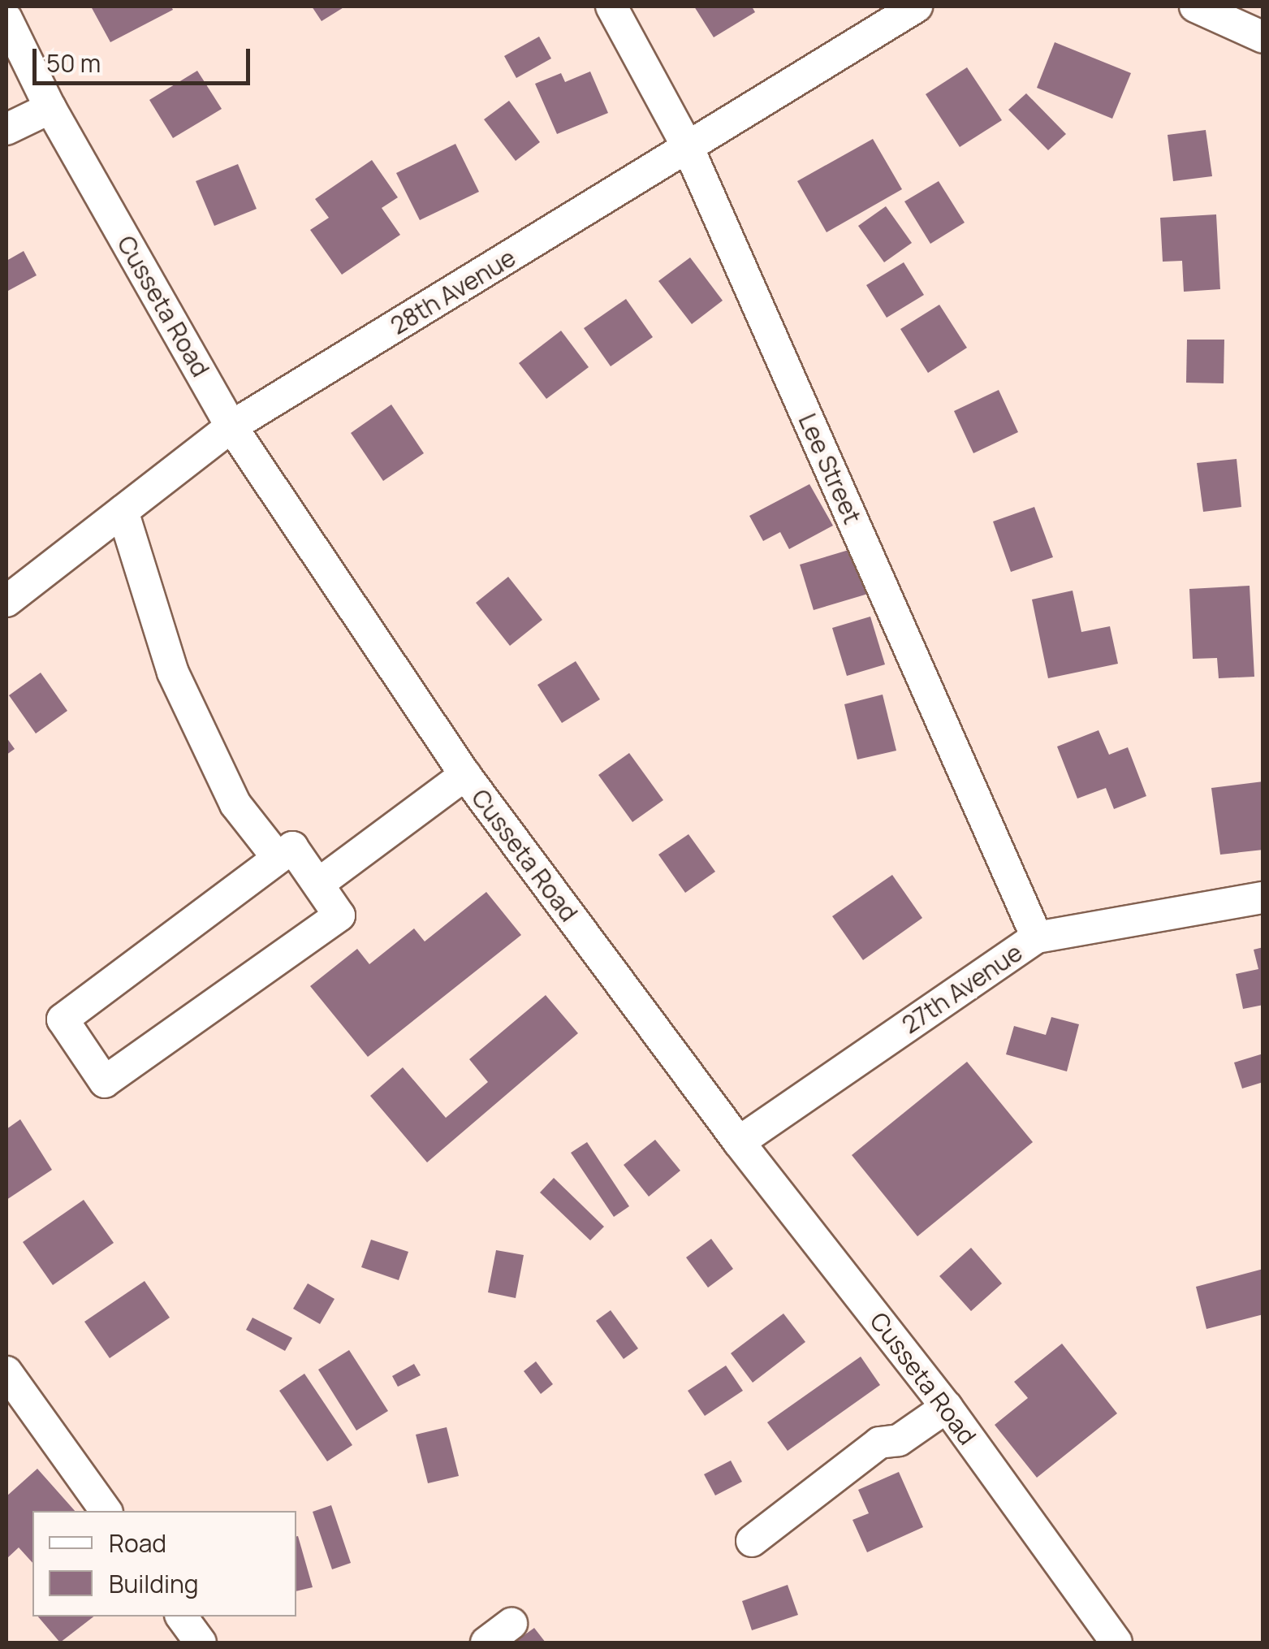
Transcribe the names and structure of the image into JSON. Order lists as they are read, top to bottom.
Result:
{
  "streets": {
    "street": [
      "28th Avenue",
      "Cusseta Road",
      "Lee Street",
      "27th Avenue"
    ]
  },
  "crossings": [
    ["28th Avenue", "Cusseta Road"],
    ["28th Avenue", "Lee Street"],
    ["Cusseta Road", "27th Avenue"],
    ["Lee Street", "27th Avenue"]
  ],
  "legend": ["Road", "Building"],
  "scale_bar": "50 m"
}
